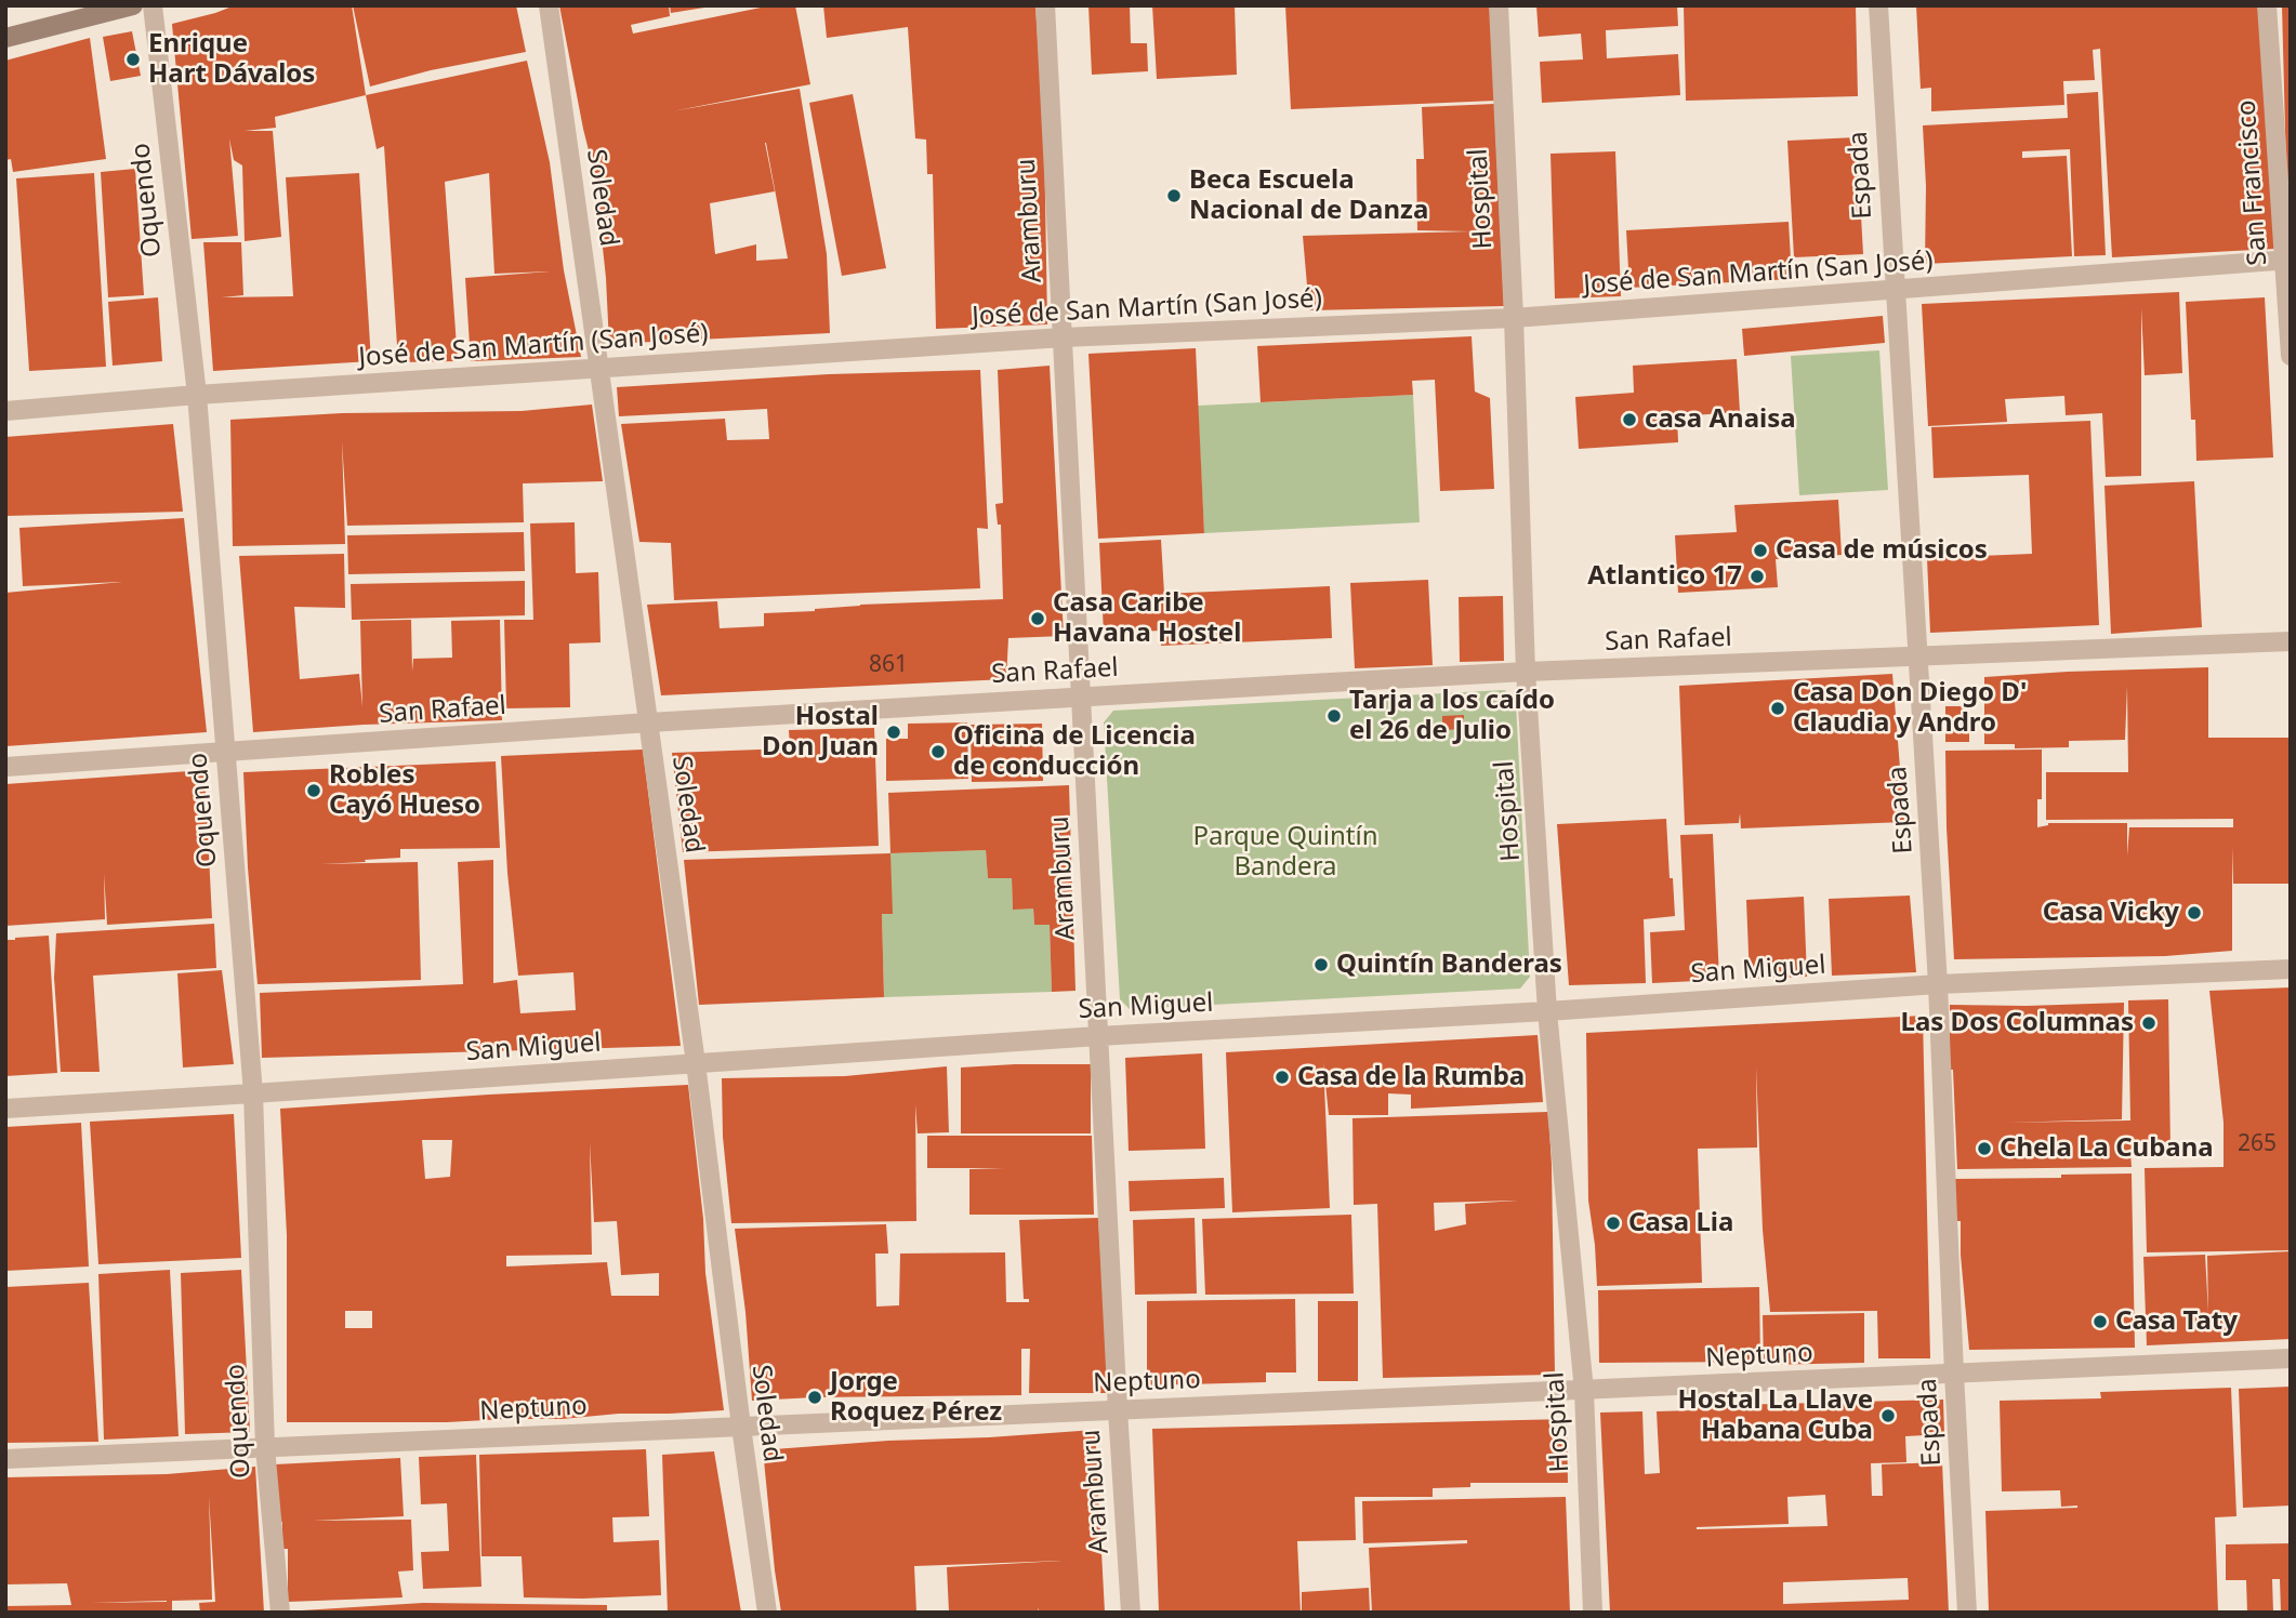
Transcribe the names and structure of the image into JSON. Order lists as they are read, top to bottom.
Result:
{
  "streets": {
    "street": [
      "Espada",
      "San Francisco",
      "Soledad",
      "Hospital",
      "Oquendo",
      "Aramburu",
      "José de San Martín (San José)",
      "San Rafael",
      "San Miguel",
      "Neptuno"
    ]
  },
  "crossings": [
    ["Espada", "José de San Martín (San José)"],
    ["Espada", "San Rafael"],
    ["Espada", "San Miguel"],
    ["Espada", "Neptuno"],
    ["San Francisco", "José de San Martín (San José)"],
    ["Soledad", "José de San Martín (San José)"],
    ["Soledad", "San Rafael"],
    ["Soledad", "San Miguel"],
    ["Soledad", "Neptuno"],
    ["Hospital", "José de San Martín (San José)"],
    ["Hospital", "San Rafael"],
    ["Hospital", "San Miguel"],
    ["Hospital", "Neptuno"],
    ["Oquendo", "José de San Martín (San José)"],
    ["Oquendo", "San Rafael"],
    ["Oquendo", "San Miguel"],
    ["Oquendo", "Neptuno"],
    ["Aramburu", "José de San Martín (San José)"],
    ["Aramburu", "San Rafael"],
    ["Aramburu", "San Miguel"],
    ["Aramburu", "Neptuno"]
  ],
  "parks": ["Parque Quintín Bandera"],
  "places": [
    "Enrique Hart Dávalos",
    "Beca Escuela Nacional de Danza",
    "casa Anaisa",
    "Casa de músicos",
    "Atlantico 17",
    "Casa Caribe Havana Hostel",
    "Casa Don Diego D' Claudia y Andro",
    "Tarja a los caído el 26 de Julio",
    "Hostal Don Juan",
    "Oficina de Licencia de conducción",
    "Robles Cayó Hueso",
    "Casa Vicky",
    "Quintín Banderas",
    "Las Dos Columnas",
    "Casa de la Rumba",
    "Chela La Cubana",
    "Casa Lia",
    "Casa Taty",
    "Jorge Roquez Pérez",
    "Hostal La Llave Habana Cuba"
  ],
  "house_numbers": ["861", "265"]
}
